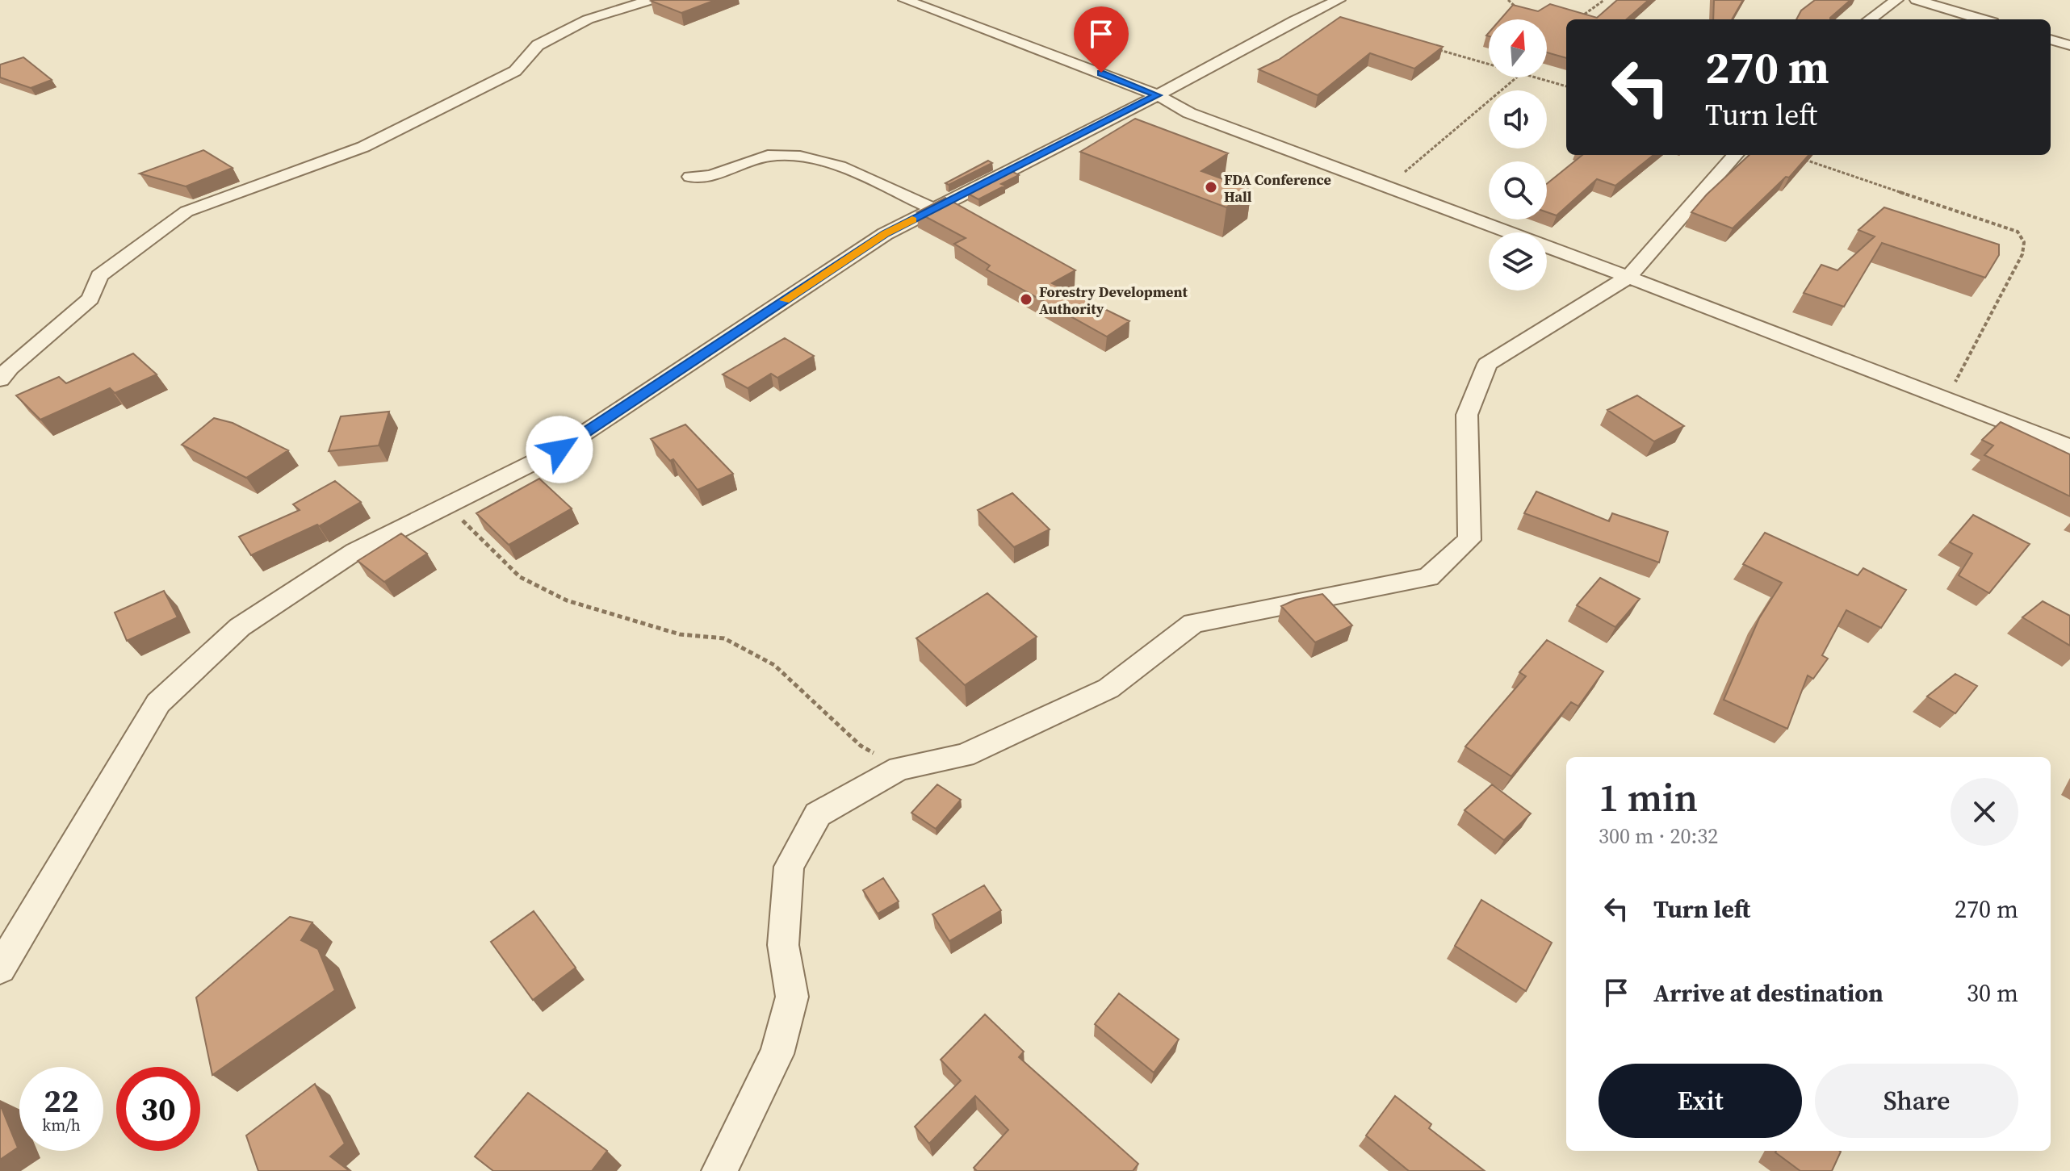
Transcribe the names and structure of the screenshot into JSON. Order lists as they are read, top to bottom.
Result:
{
  "places": ["FDA Conference Hall", "Forestry Development Authority"],
  "north": "top",
  "page": {
    "turn": ["270 m", "Turn left"],
    "heading": ["1 min", "300 m · 20:32"],
    "list": [
      {
        "name": "Turn left",
        "value": "270 m"
      },
      {
        "name": "Arrive at destination",
        "value": "30 m"
      }
    ],
    "buttons": ["Exit", "Share"],
    "speed": "22 km/h",
    "limit": "30"
  }
}
